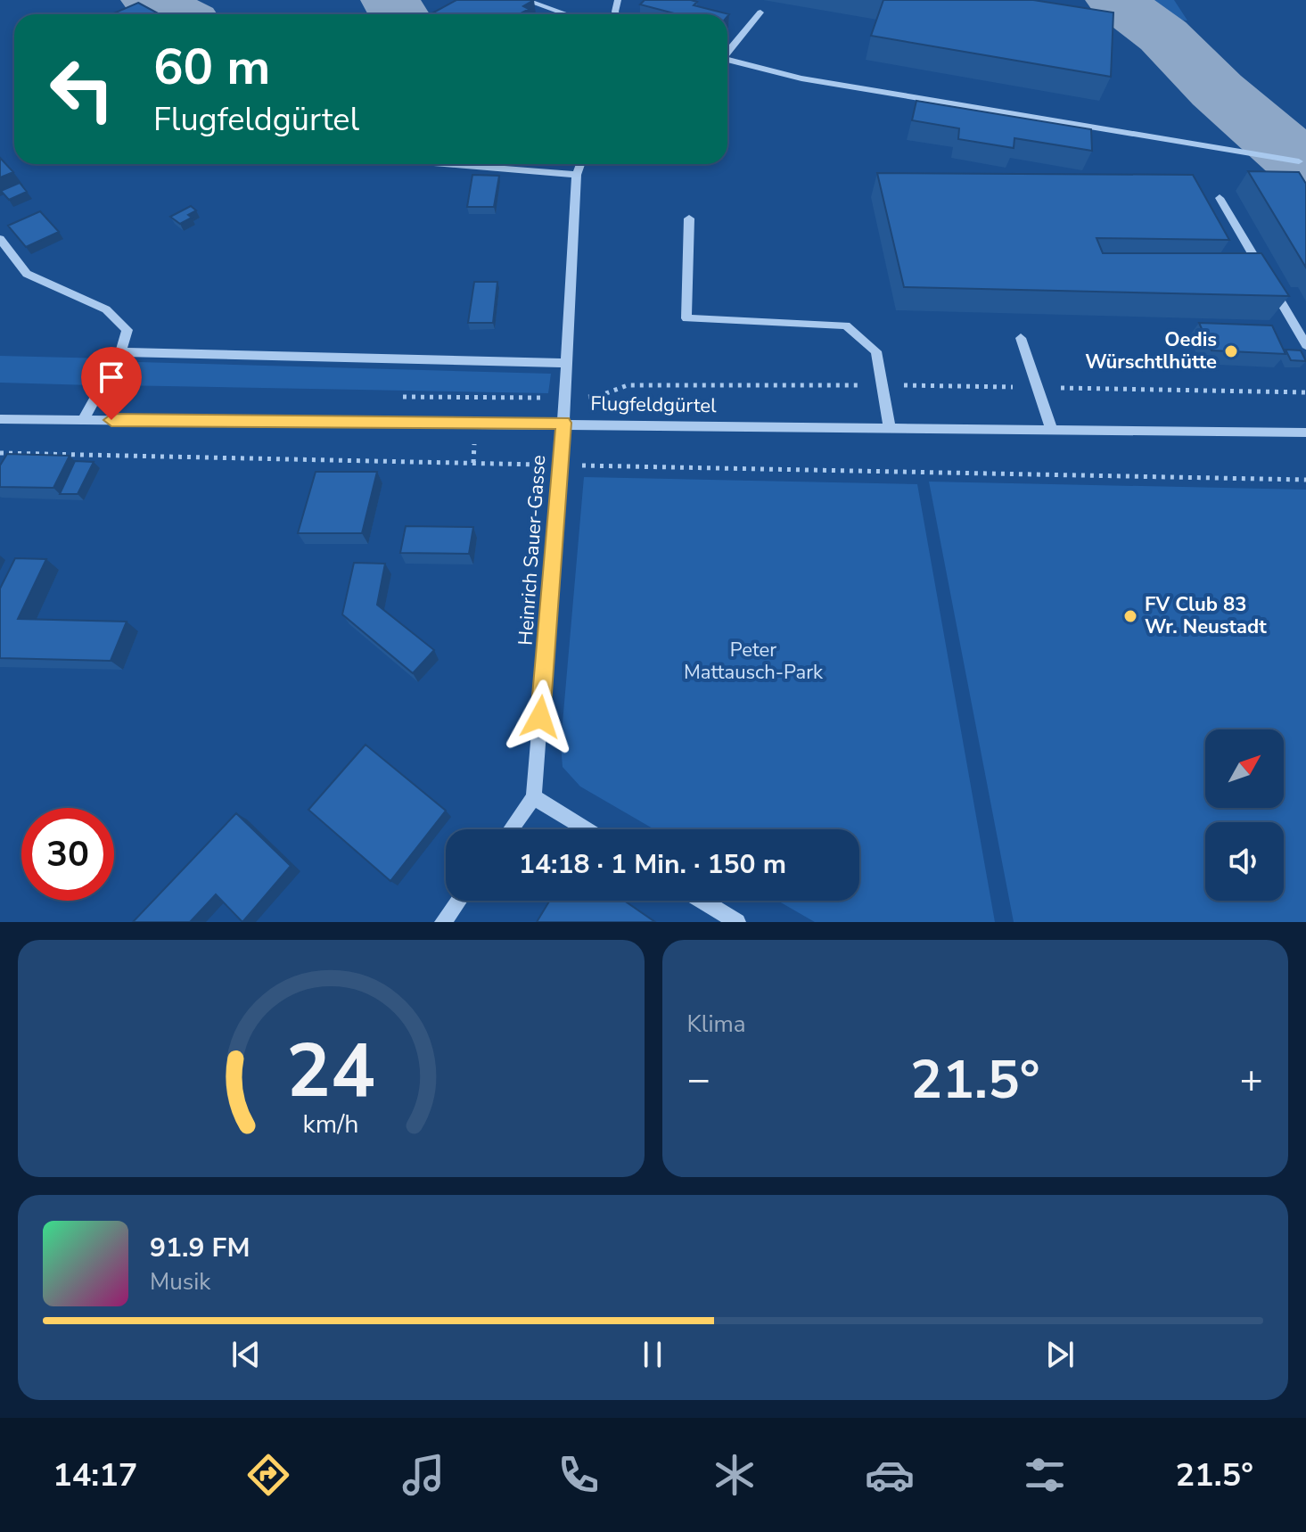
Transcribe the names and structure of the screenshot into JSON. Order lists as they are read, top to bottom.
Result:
{
  "streets": {
    "street": ["Flugfeldgürtel", "Heinrich Sauer-Gasse"]
  },
  "crossings": [
    ["Flugfeldgürtel", "Heinrich Sauer-Gasse"]
  ],
  "parks": ["Peter Mattausch-Park"],
  "places": ["Oedis Würschtlhütte", "FV Club 83 Wr. Neustadt"],
  "north": "top right",
  "page": {
    "turn": ["60 m", "Flugfeldgürtel"],
    "limit": "30",
    "trip": "14:18 · 1 Min. · 150 m",
    "tile": "Klima",
    "heat": ["−", "21.5°", "+"],
    "song": ["91.9 FM", "Musik"],
    "tabs": ["14:17", "21.5°"],
    "gauge": ["24", "km/h"]
  }
}
